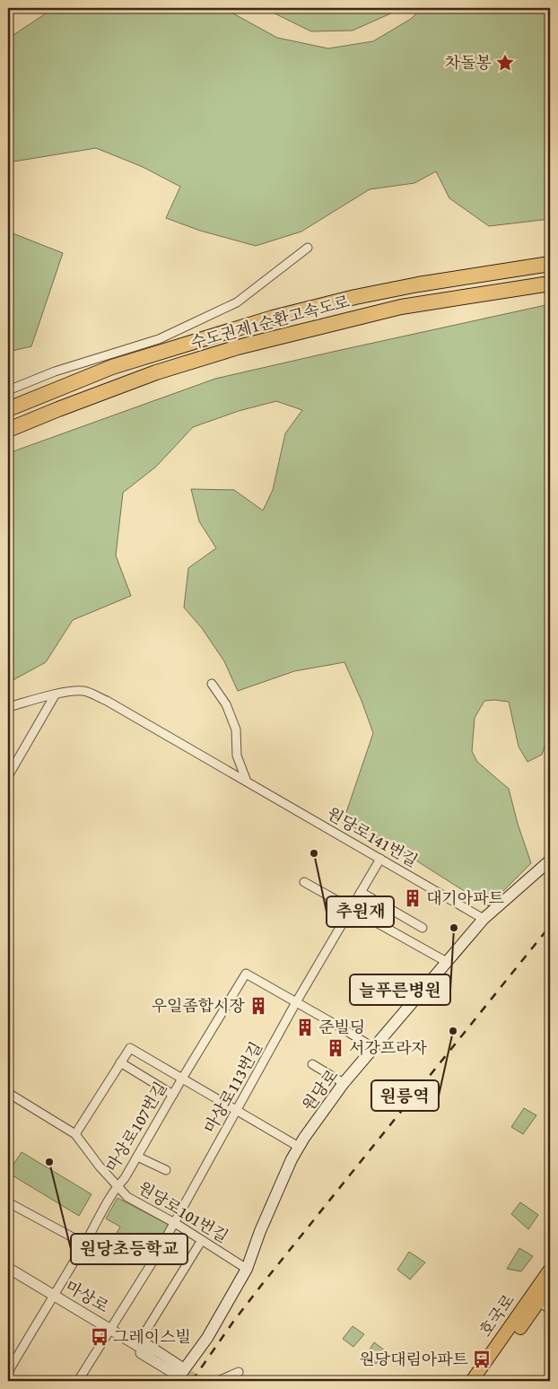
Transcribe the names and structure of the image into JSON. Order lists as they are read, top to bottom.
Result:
{
  "streets": {
    "highway": ["수도권제1순환고속도로"],
    "main road": ["원당로", "호국로"],
    "street": [
      "원당로141번길",
      "마상로113번길",
      "마상로107번길",
      "원당로101번길",
      "마상로"
    ]
  },
  "crossings": [
    ["원당로141번길", "마상로113번길"],
    ["원당로141번길", "원당로"],
    ["마상로113번길", "마상로107번길"],
    ["마상로113번길", "원당로101번길"],
    ["마상로113번길", "마상로"],
    ["원당로", "원당로101번길"],
    ["마상로107번길", "원당로101번길"],
    ["마상로107번길", "마상로"]
  ],
  "places": {
    "place": ["차돌봉"],
    "other": [
      "추원재",
      "늘푸른병원",
      "원릉역",
      "원당초등학교"
    ],
    "building": [
      "대기아파트",
      "우일좀합시장",
      "준빌딩",
      "서강프라자"
    ],
    "bus stop": ["그레이스빌", "원당대림아파트"]
  }
}
